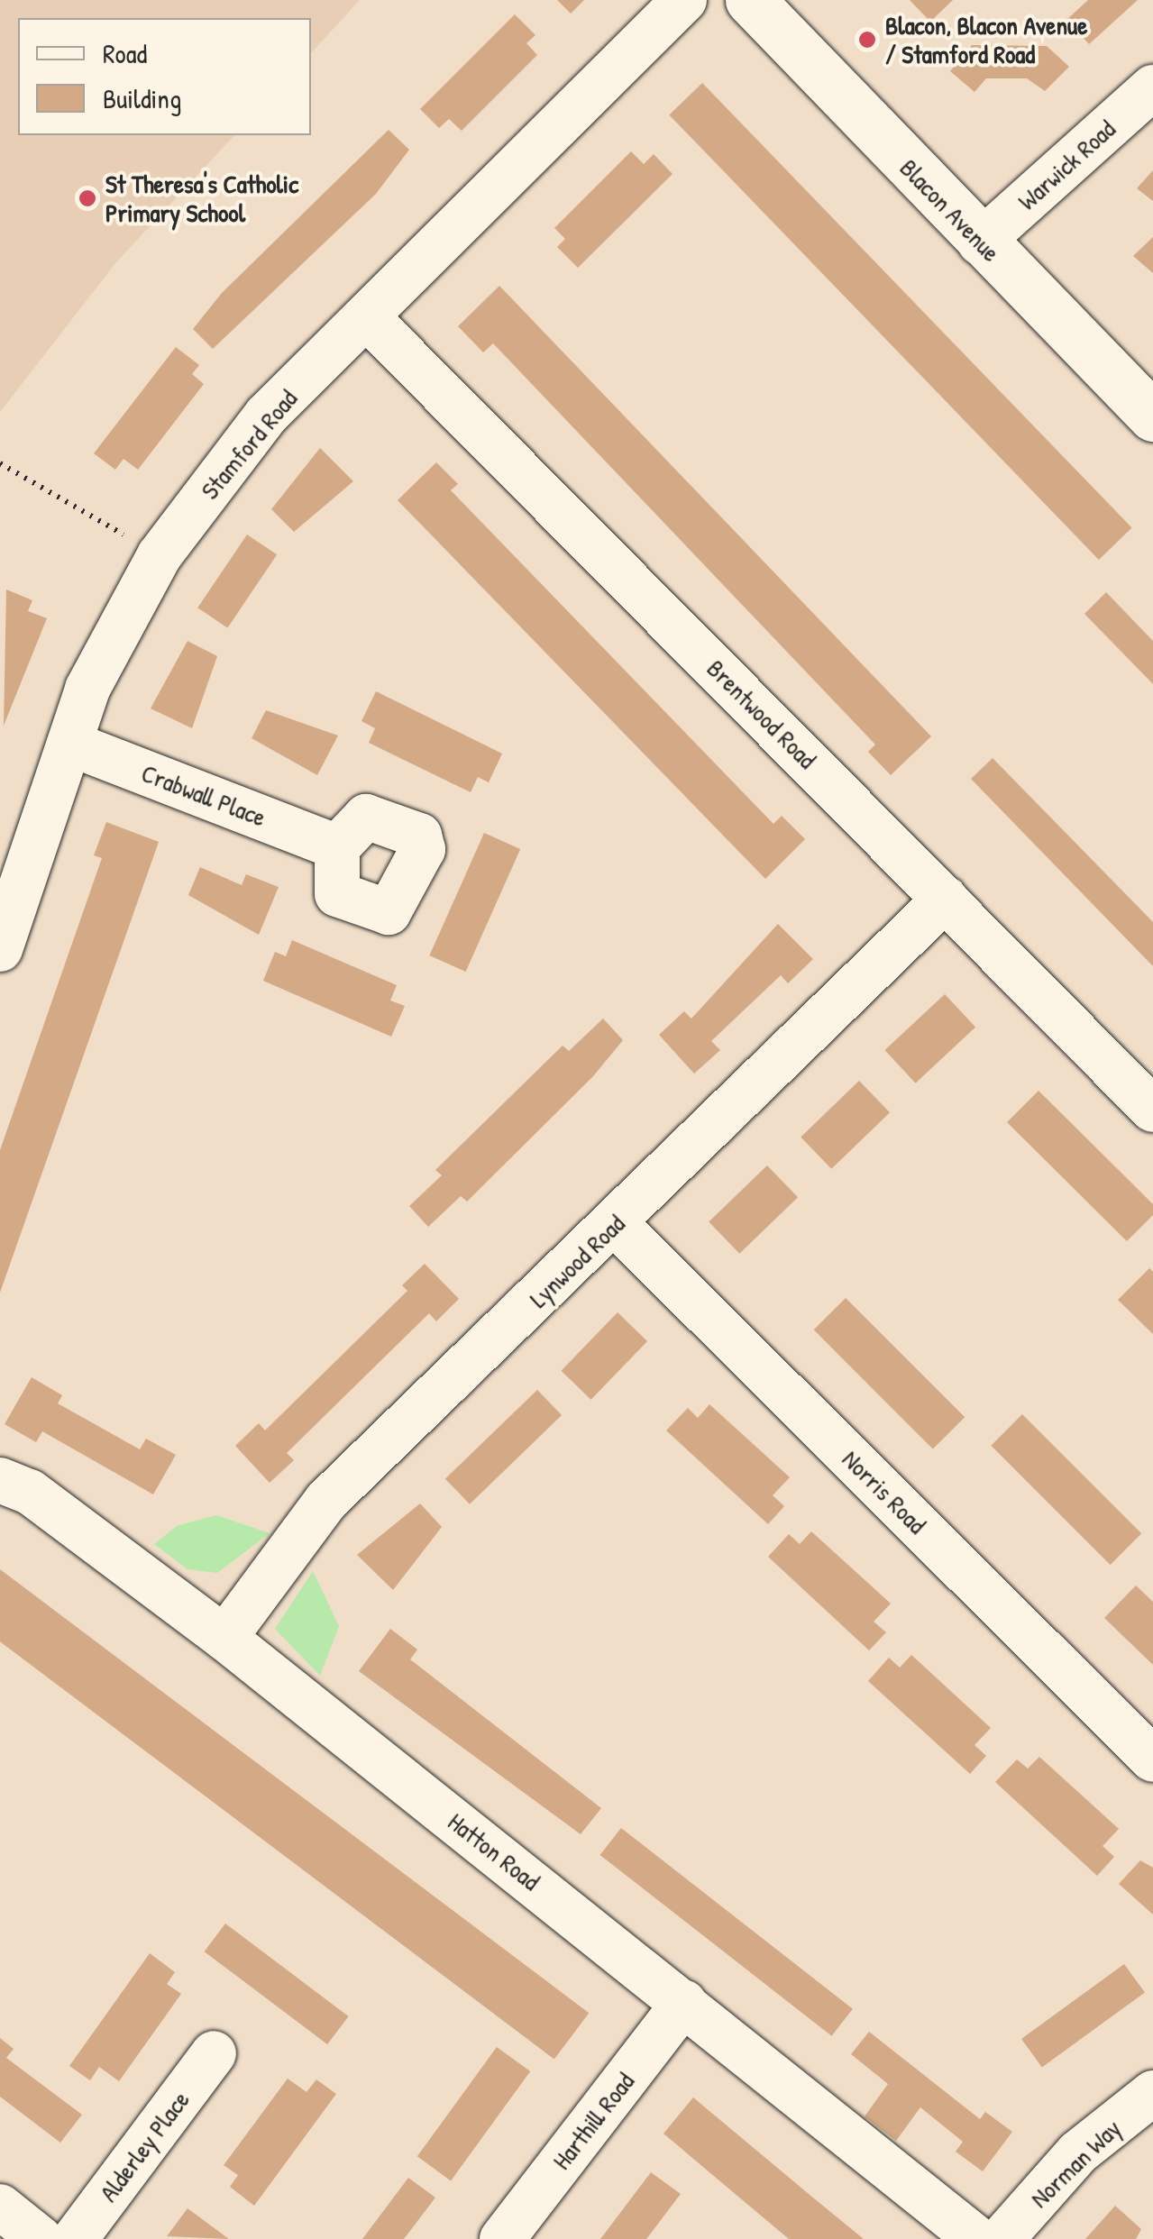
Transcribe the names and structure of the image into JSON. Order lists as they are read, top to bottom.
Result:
{
  "streets": {
    "street": [
      "Warwick Road",
      "Blacon Avenue",
      "Stamford Road",
      "Brentwood Road",
      "Crabwall Place",
      "Lynwood Road",
      "Norris Road",
      "Hatton Road",
      "Harthill Road",
      "Alderley Place",
      "Norman Way"
    ]
  },
  "crossings": [
    ["Warwick Road", "Blacon Avenue"],
    ["Stamford Road", "Brentwood Road"],
    ["Stamford Road", "Crabwall Place"],
    ["Brentwood Road", "Lynwood Road"],
    ["Lynwood Road", "Norris Road"],
    ["Lynwood Road", "Hatton Road"],
    ["Hatton Road", "Harthill Road"]
  ],
  "places": ["Blacon, Blacon Avenue / Stamford Road", "St Theresa's Catholic Primary School"],
  "legend": ["Road", "Building"]
}
